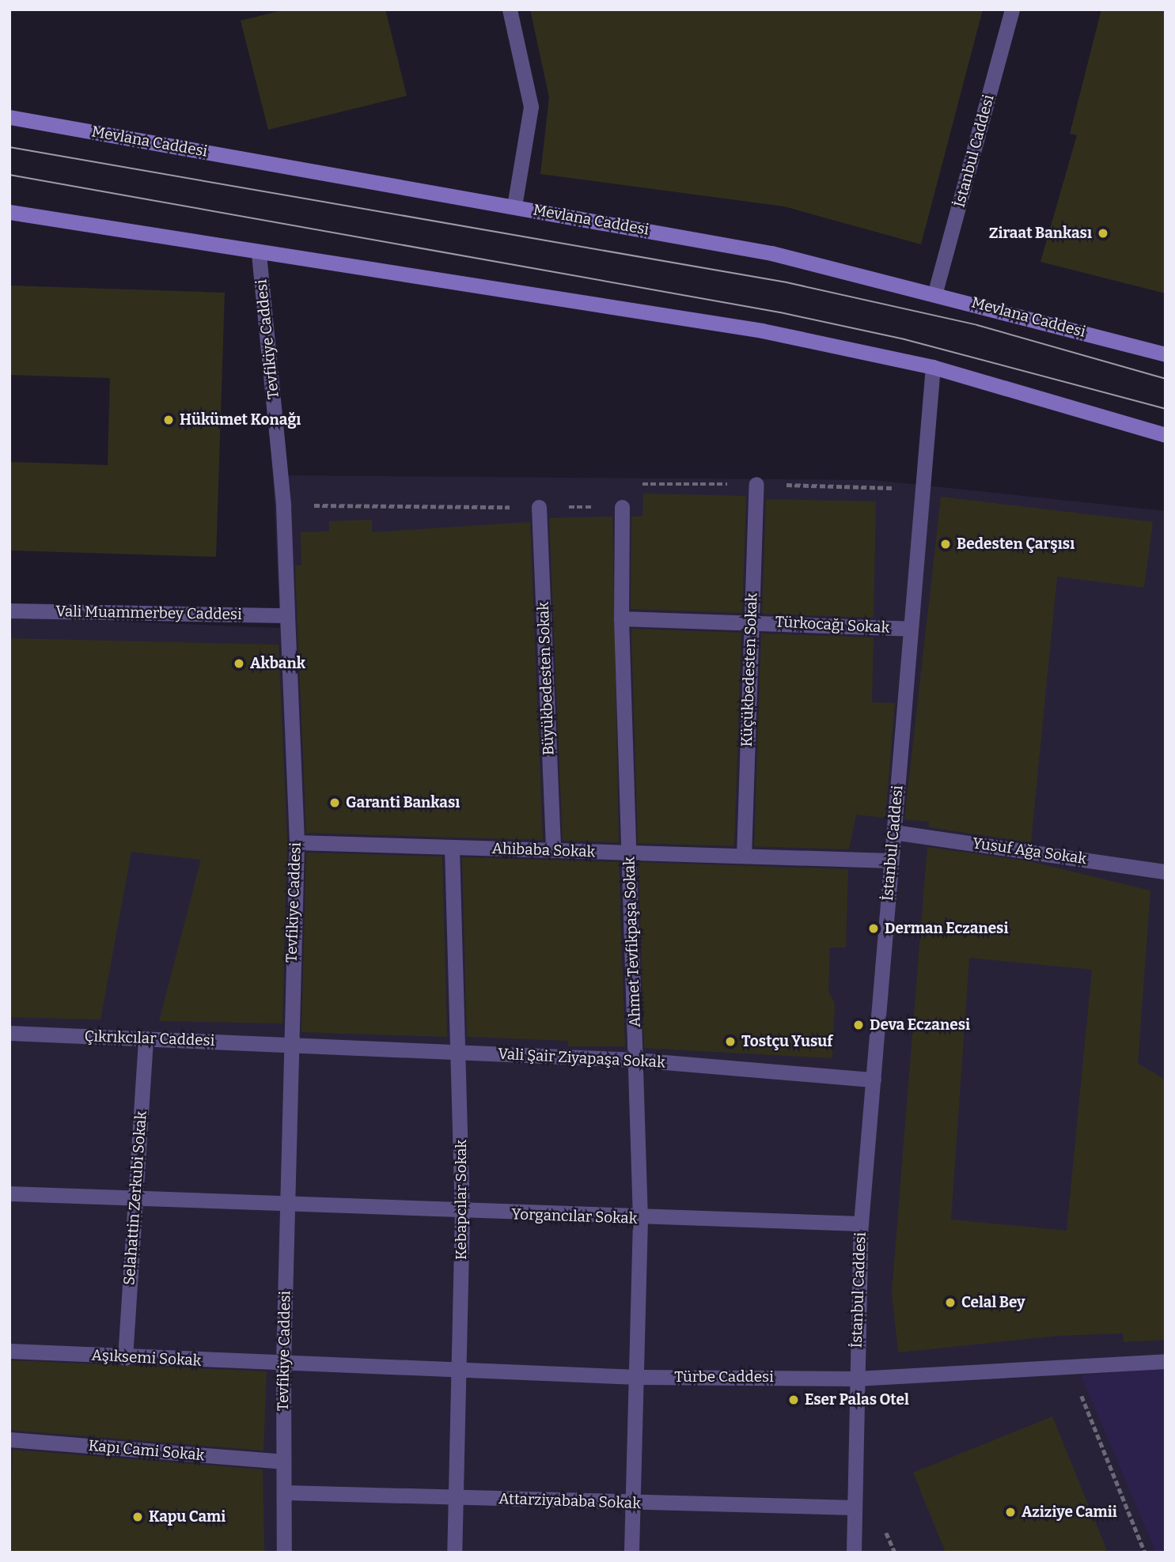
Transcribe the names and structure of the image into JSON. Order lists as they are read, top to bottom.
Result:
{
  "streets": {
    "main road": ["Mevlana Caddesi"],
    "street": [
      "İstanbul Caddesi",
      "Tevfikiye Caddesi",
      "Vali Muammerbey Caddesi",
      "Türkocağı Sokak",
      "Küçükbedesten Sokak",
      "Büyükbedesten Sokak",
      "Ahibaba Sokak",
      "Yusuf Ağa Sokak",
      "Ahmet Tevfikpaşa Sokak",
      "Çıkrıkcılar Caddesi",
      "Vali Şair Ziyapaşa Sokak",
      "Selahattin Zerkubi Sokak",
      "Kebapcılar Sokak",
      "Yorgancılar Sokak",
      "Aşıksemi Sokak",
      "Türbe Caddesi",
      "Kapı Cami Sokak",
      "Attarziyababa Sokak"
    ]
  },
  "crossings": [
    ["Mevlana Caddesi", "İstanbul Caddesi"],
    ["İstanbul Caddesi", "Türkocağı Sokak"],
    ["İstanbul Caddesi", "Ahibaba Sokak"],
    ["İstanbul Caddesi", "Yusuf Ağa Sokak"],
    ["İstanbul Caddesi", "Vali Şair Ziyapaşa Sokak"],
    ["İstanbul Caddesi", "Yorgancılar Sokak"],
    ["İstanbul Caddesi", "Türbe Caddesi"],
    ["İstanbul Caddesi", "Attarziyababa Sokak"],
    ["Tevfikiye Caddesi", "Vali Muammerbey Caddesi"],
    ["Tevfikiye Caddesi", "Ahibaba Sokak"],
    ["Tevfikiye Caddesi", "Çıkrıkcılar Caddesi"],
    ["Tevfikiye Caddesi", "Vali Şair Ziyapaşa Sokak"],
    ["Tevfikiye Caddesi", "Yorgancılar Sokak"],
    ["Tevfikiye Caddesi", "Aşıksemi Sokak"],
    ["Tevfikiye Caddesi", "Türbe Caddesi"],
    ["Tevfikiye Caddesi", "Kapı Cami Sokak"],
    ["Tevfikiye Caddesi", "Attarziyababa Sokak"],
    ["Türkocağı Sokak", "Küçükbedesten Sokak"],
    ["Türkocağı Sokak", "Ahmet Tevfikpaşa Sokak"],
    ["Küçükbedesten Sokak", "Ahibaba Sokak"],
    ["Büyükbedesten Sokak", "Ahibaba Sokak"],
    ["Ahibaba Sokak", "Ahmet Tevfikpaşa Sokak"],
    ["Ahibaba Sokak", "Kebapcılar Sokak"],
    ["Ahmet Tevfikpaşa Sokak", "Vali Şair Ziyapaşa Sokak"],
    ["Ahmet Tevfikpaşa Sokak", "Yorgancılar Sokak"],
    ["Ahmet Tevfikpaşa Sokak", "Türbe Caddesi"],
    ["Ahmet Tevfikpaşa Sokak", "Attarziyababa Sokak"],
    ["Çıkrıkcılar Caddesi", "Vali Şair Ziyapaşa Sokak"],
    ["Çıkrıkcılar Caddesi", "Selahattin Zerkubi Sokak"],
    ["Vali Şair Ziyapaşa Sokak", "Kebapcılar Sokak"],
    ["Selahattin Zerkubi Sokak", "Yorgancılar Sokak"],
    ["Selahattin Zerkubi Sokak", "Aşıksemi Sokak"],
    ["Kebapcılar Sokak", "Yorgancılar Sokak"],
    ["Kebapcılar Sokak", "Türbe Caddesi"],
    ["Kebapcılar Sokak", "Attarziyababa Sokak"],
    ["Aşıksemi Sokak", "Türbe Caddesi"]
  ],
  "places": [
    "Ziraat Bankası",
    "Hükümet Konağı",
    "Bedesten Çarşısı",
    "Akbank",
    "Garanti Bankası",
    "Derman Eczanesi",
    "Deva Eczanesi",
    "Tostçu Yusuf",
    "Celal Bey",
    "Eser Palas Otel",
    "Aziziye Camii",
    "Kapu Cami"
  ]
}
